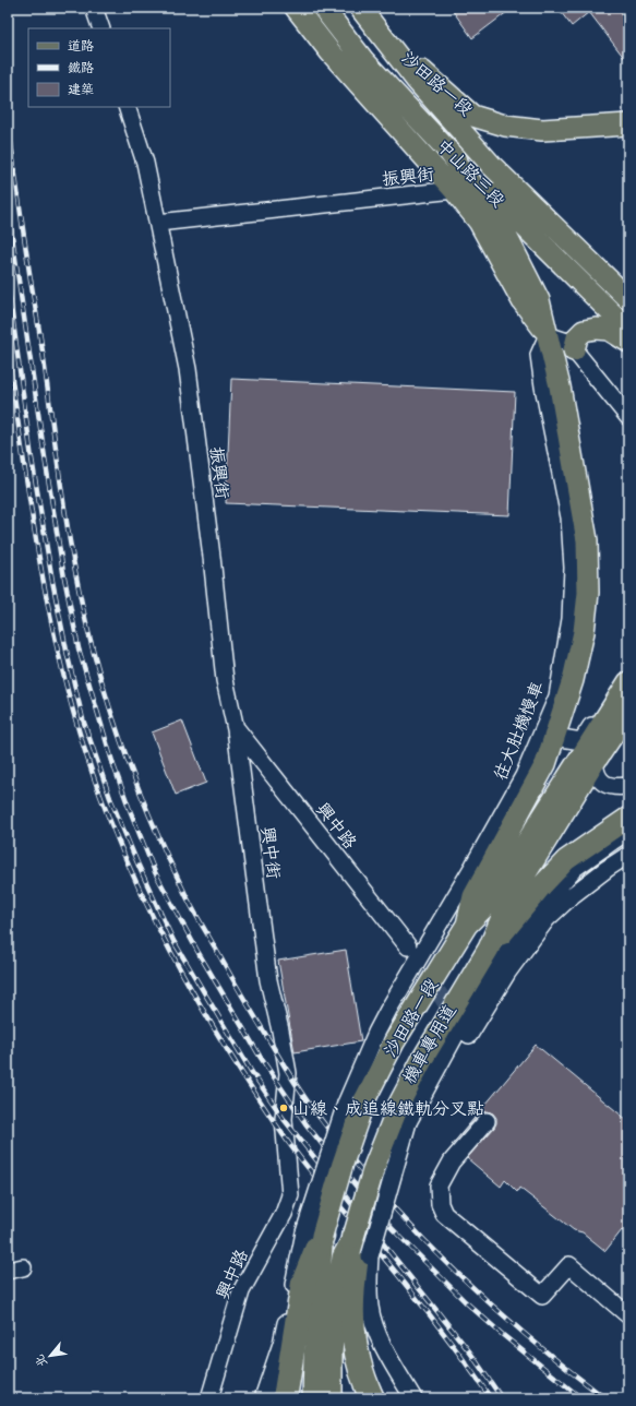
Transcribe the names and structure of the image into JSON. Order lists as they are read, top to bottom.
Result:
{
  "streets": {
    "main road": ["沙田路一段", "中山路三段"],
    "street": [
      "振興街",
      "往大肚機慢車",
      "興中路",
      "興中街",
      "機車專用道"
    ]
  },
  "crossings": [
    ["沙田路一段", "中山路三段"],
    ["沙田路一段", "往大肚機慢車"],
    ["中山路三段", "振興街"],
    ["振興街", "興中路"],
    ["振興街", "興中街"],
    ["興中路", "興中街"]
  ],
  "places": ["山線、成追線鐵軌分叉點"],
  "legend": ["道路", "鐵路", "建築"],
  "north": "bottom left"
}
